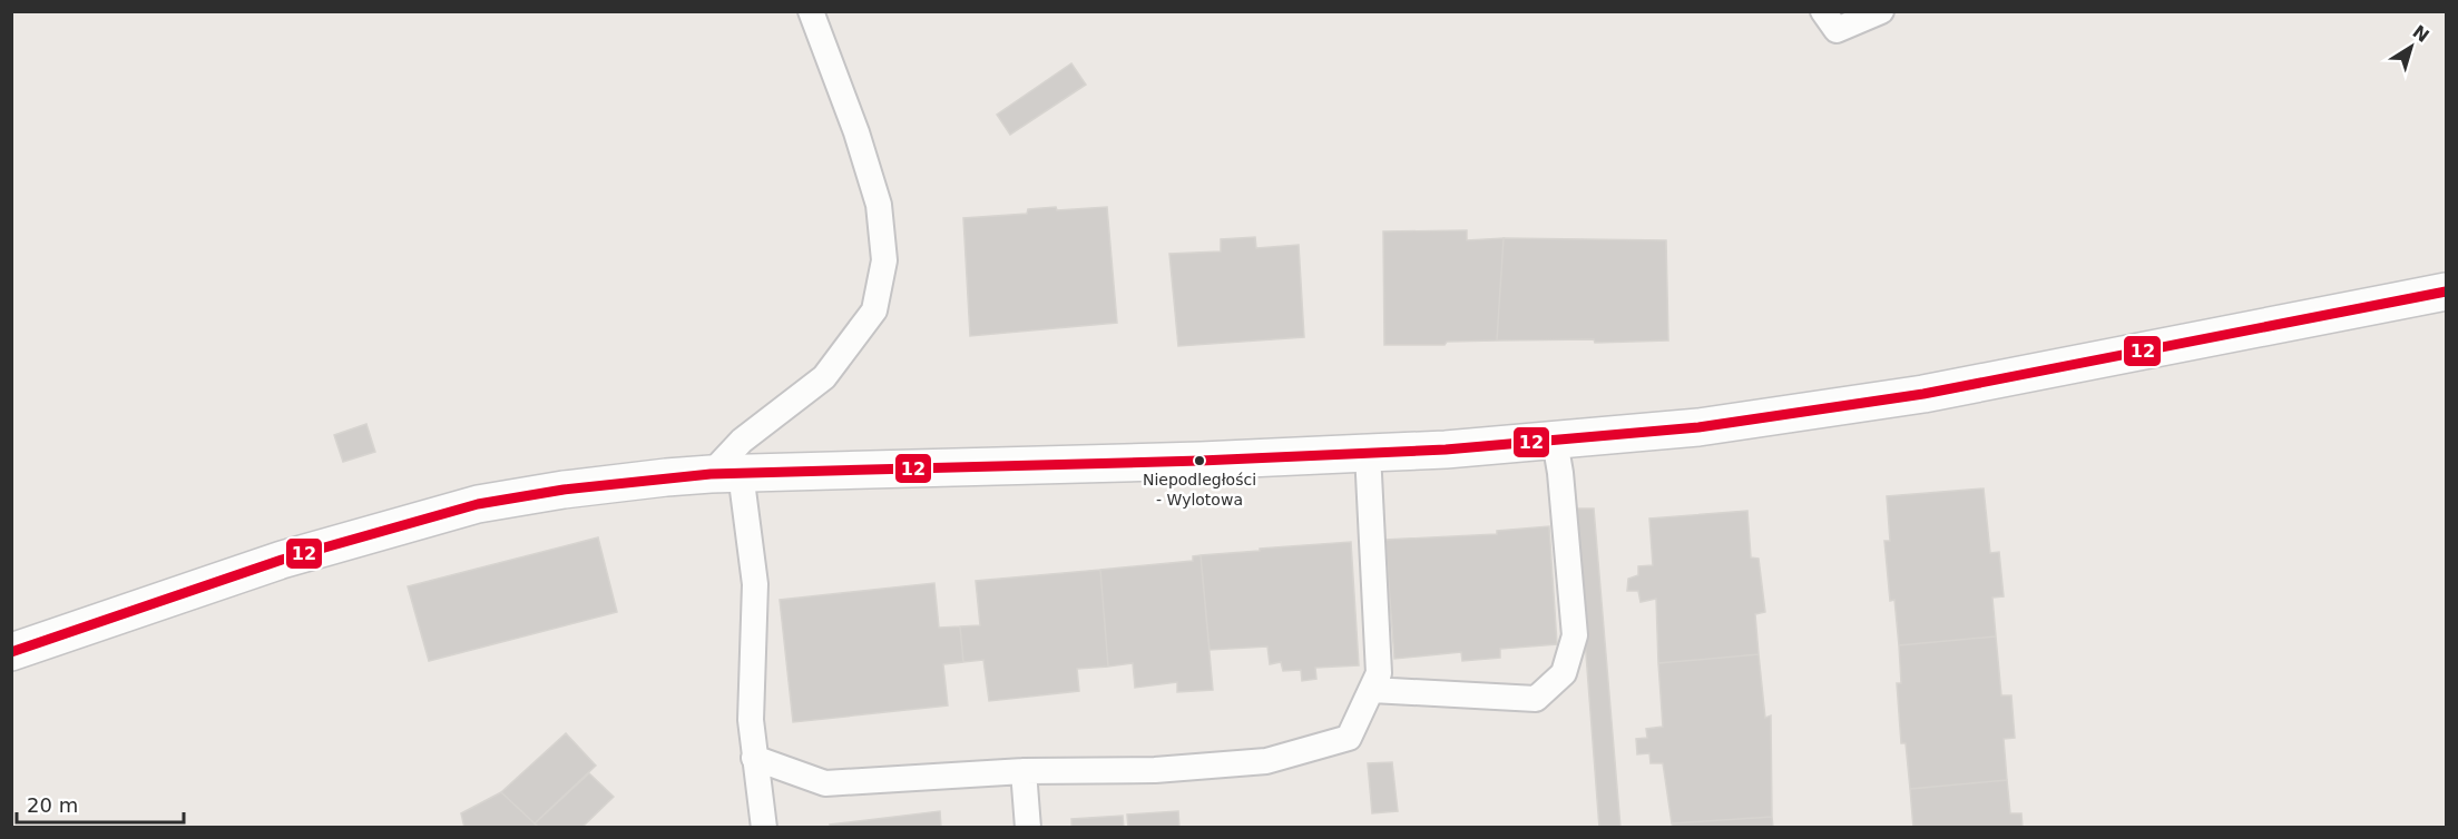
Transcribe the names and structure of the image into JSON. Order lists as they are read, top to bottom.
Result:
{
  "places": ["Niepodległości - Wylotowa"],
  "lines": ["transit line 12"],
  "scale_bar": "20 m",
  "north": "top right"
}
